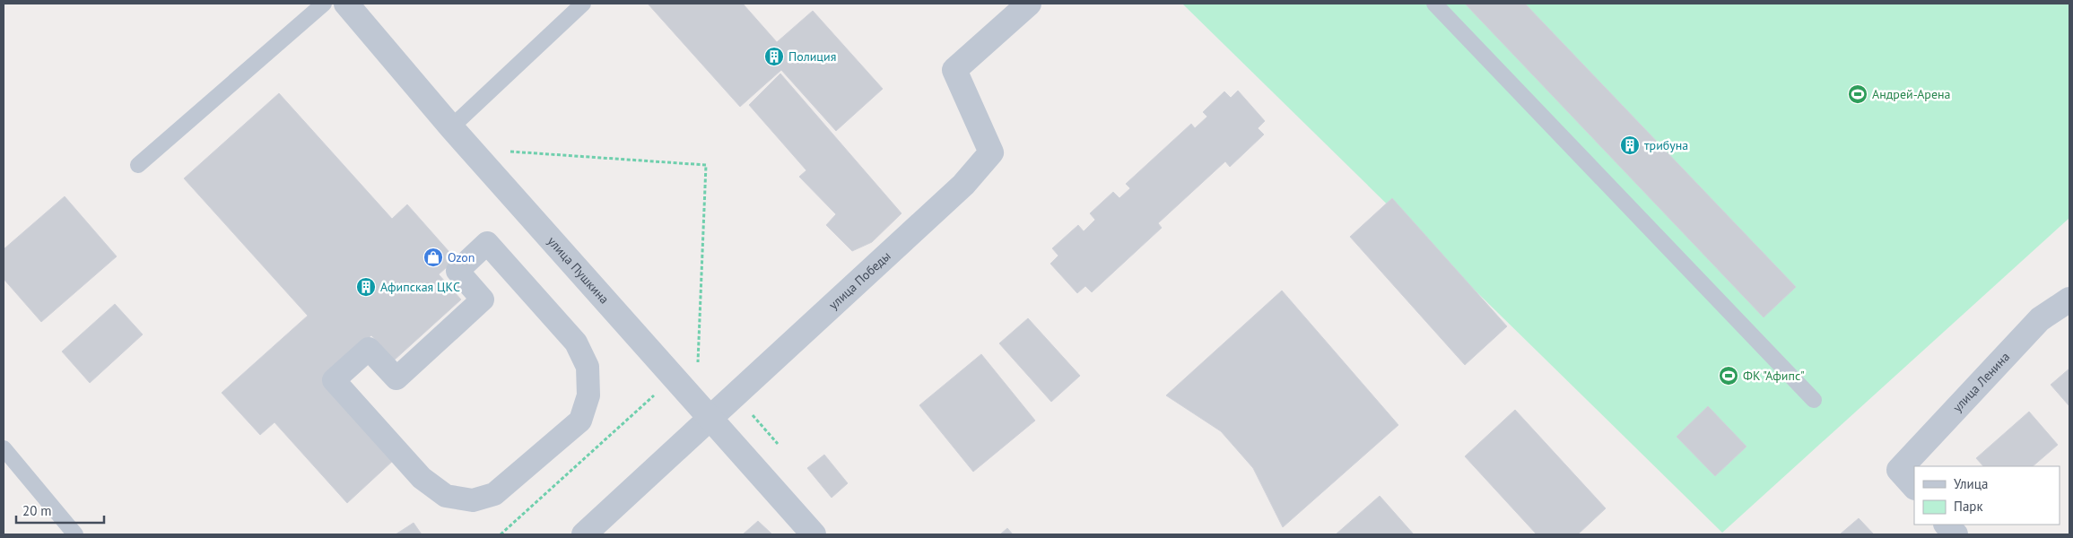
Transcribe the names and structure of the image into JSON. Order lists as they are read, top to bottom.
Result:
{
  "streets": {
    "street": ["улица Пушкина", "улица Победы", "улица Ленина"]
  },
  "crossings": [
    ["улица Пушкина", "улица Победы"]
  ],
  "places": {
    "building": ["Полиция", "трибуна", "Афипская ЦКС"],
    "sports": ["Андрей-Арена", "ФК \"Афипс\""],
    "shop": ["Ozon"]
  },
  "legend": ["Улица", "Парк"],
  "scale_bar": "20 m"
}
